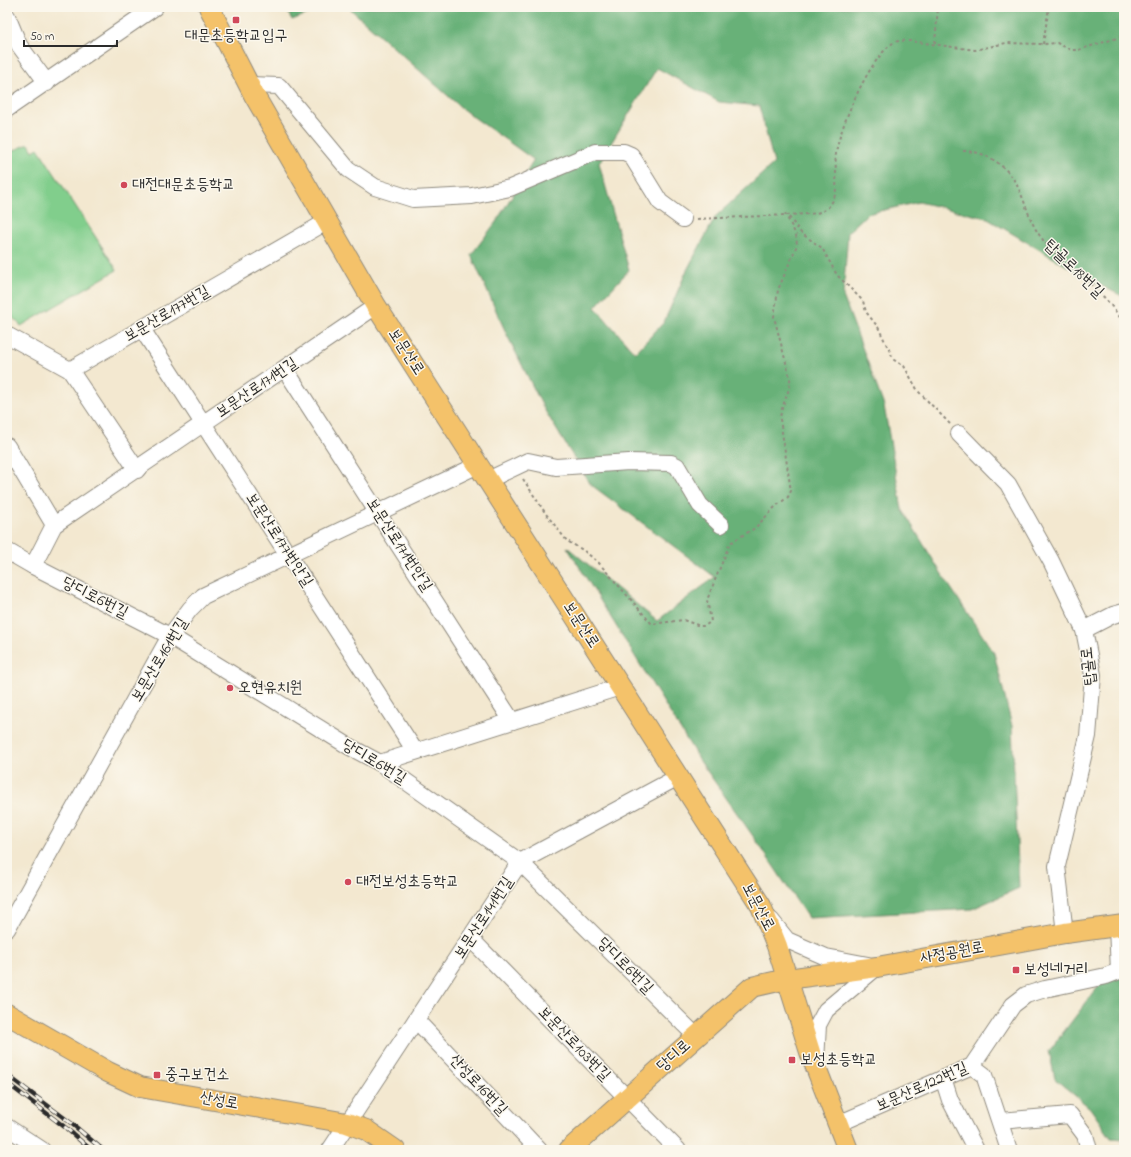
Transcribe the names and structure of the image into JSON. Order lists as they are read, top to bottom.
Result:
{
  "streets": {
    "main road": [
      "보문산로",
      "사정공원로",
      "당디로",
      "산성로"
    ],
    "street": [
      "보문산로177번길",
      "보문산로171번길",
      "보문산로177번안길",
      "보문산로171번안길",
      "당디로6번길",
      "보문산로161번길",
      "탑골로",
      "보문산로141번길",
      "보문산로103번길",
      "산성로16번길",
      "보문산로122번길"
    ],
    "path": ["탑골로18번길"]
  },
  "crossings": [
    ["보문산로177번길", "보문산로"],
    ["보문산로177번길", "보문산로177번안길"],
    ["보문산로", "보문산로171번길"],
    ["보문산로", "보문산로161번길"],
    ["보문산로", "보문산로141번길"],
    ["보문산로", "사정공원로"],
    ["보문산로", "당디로"],
    ["보문산로", "보문산로122번길"],
    ["보문산로171번길", "보문산로177번안길"],
    ["보문산로171번길", "보문산로171번안길"],
    ["보문산로171번길", "당디로6번길"],
    ["보문산로177번안길", "보문산로161번길"],
    ["보문산로171번안길", "보문산로161번길"],
    ["당디로6번길", "보문산로161번길"],
    ["당디로6번길", "보문산로141번길"],
    ["당디로6번길", "당디로"],
    ["탑골로", "사정공원로"],
    ["보문산로141번길", "보문산로103번길"],
    ["보문산로141번길", "산성로16번길"],
    ["보문산로141번길", "산성로"],
    ["사정공원로", "당디로"],
    ["사정공원로", "보문산로122번길"],
    ["보문산로103번길", "당디로"]
  ],
  "places": {
    "transit": [
      "대문초등학교입구",
      "보성네거리",
      "보성초등학교",
      "중구보건소"
    ],
    "other": ["대전대문초등학교", "오현유치원", "대전보성초등학교"]
  },
  "scale_bar": "50 m"
}
